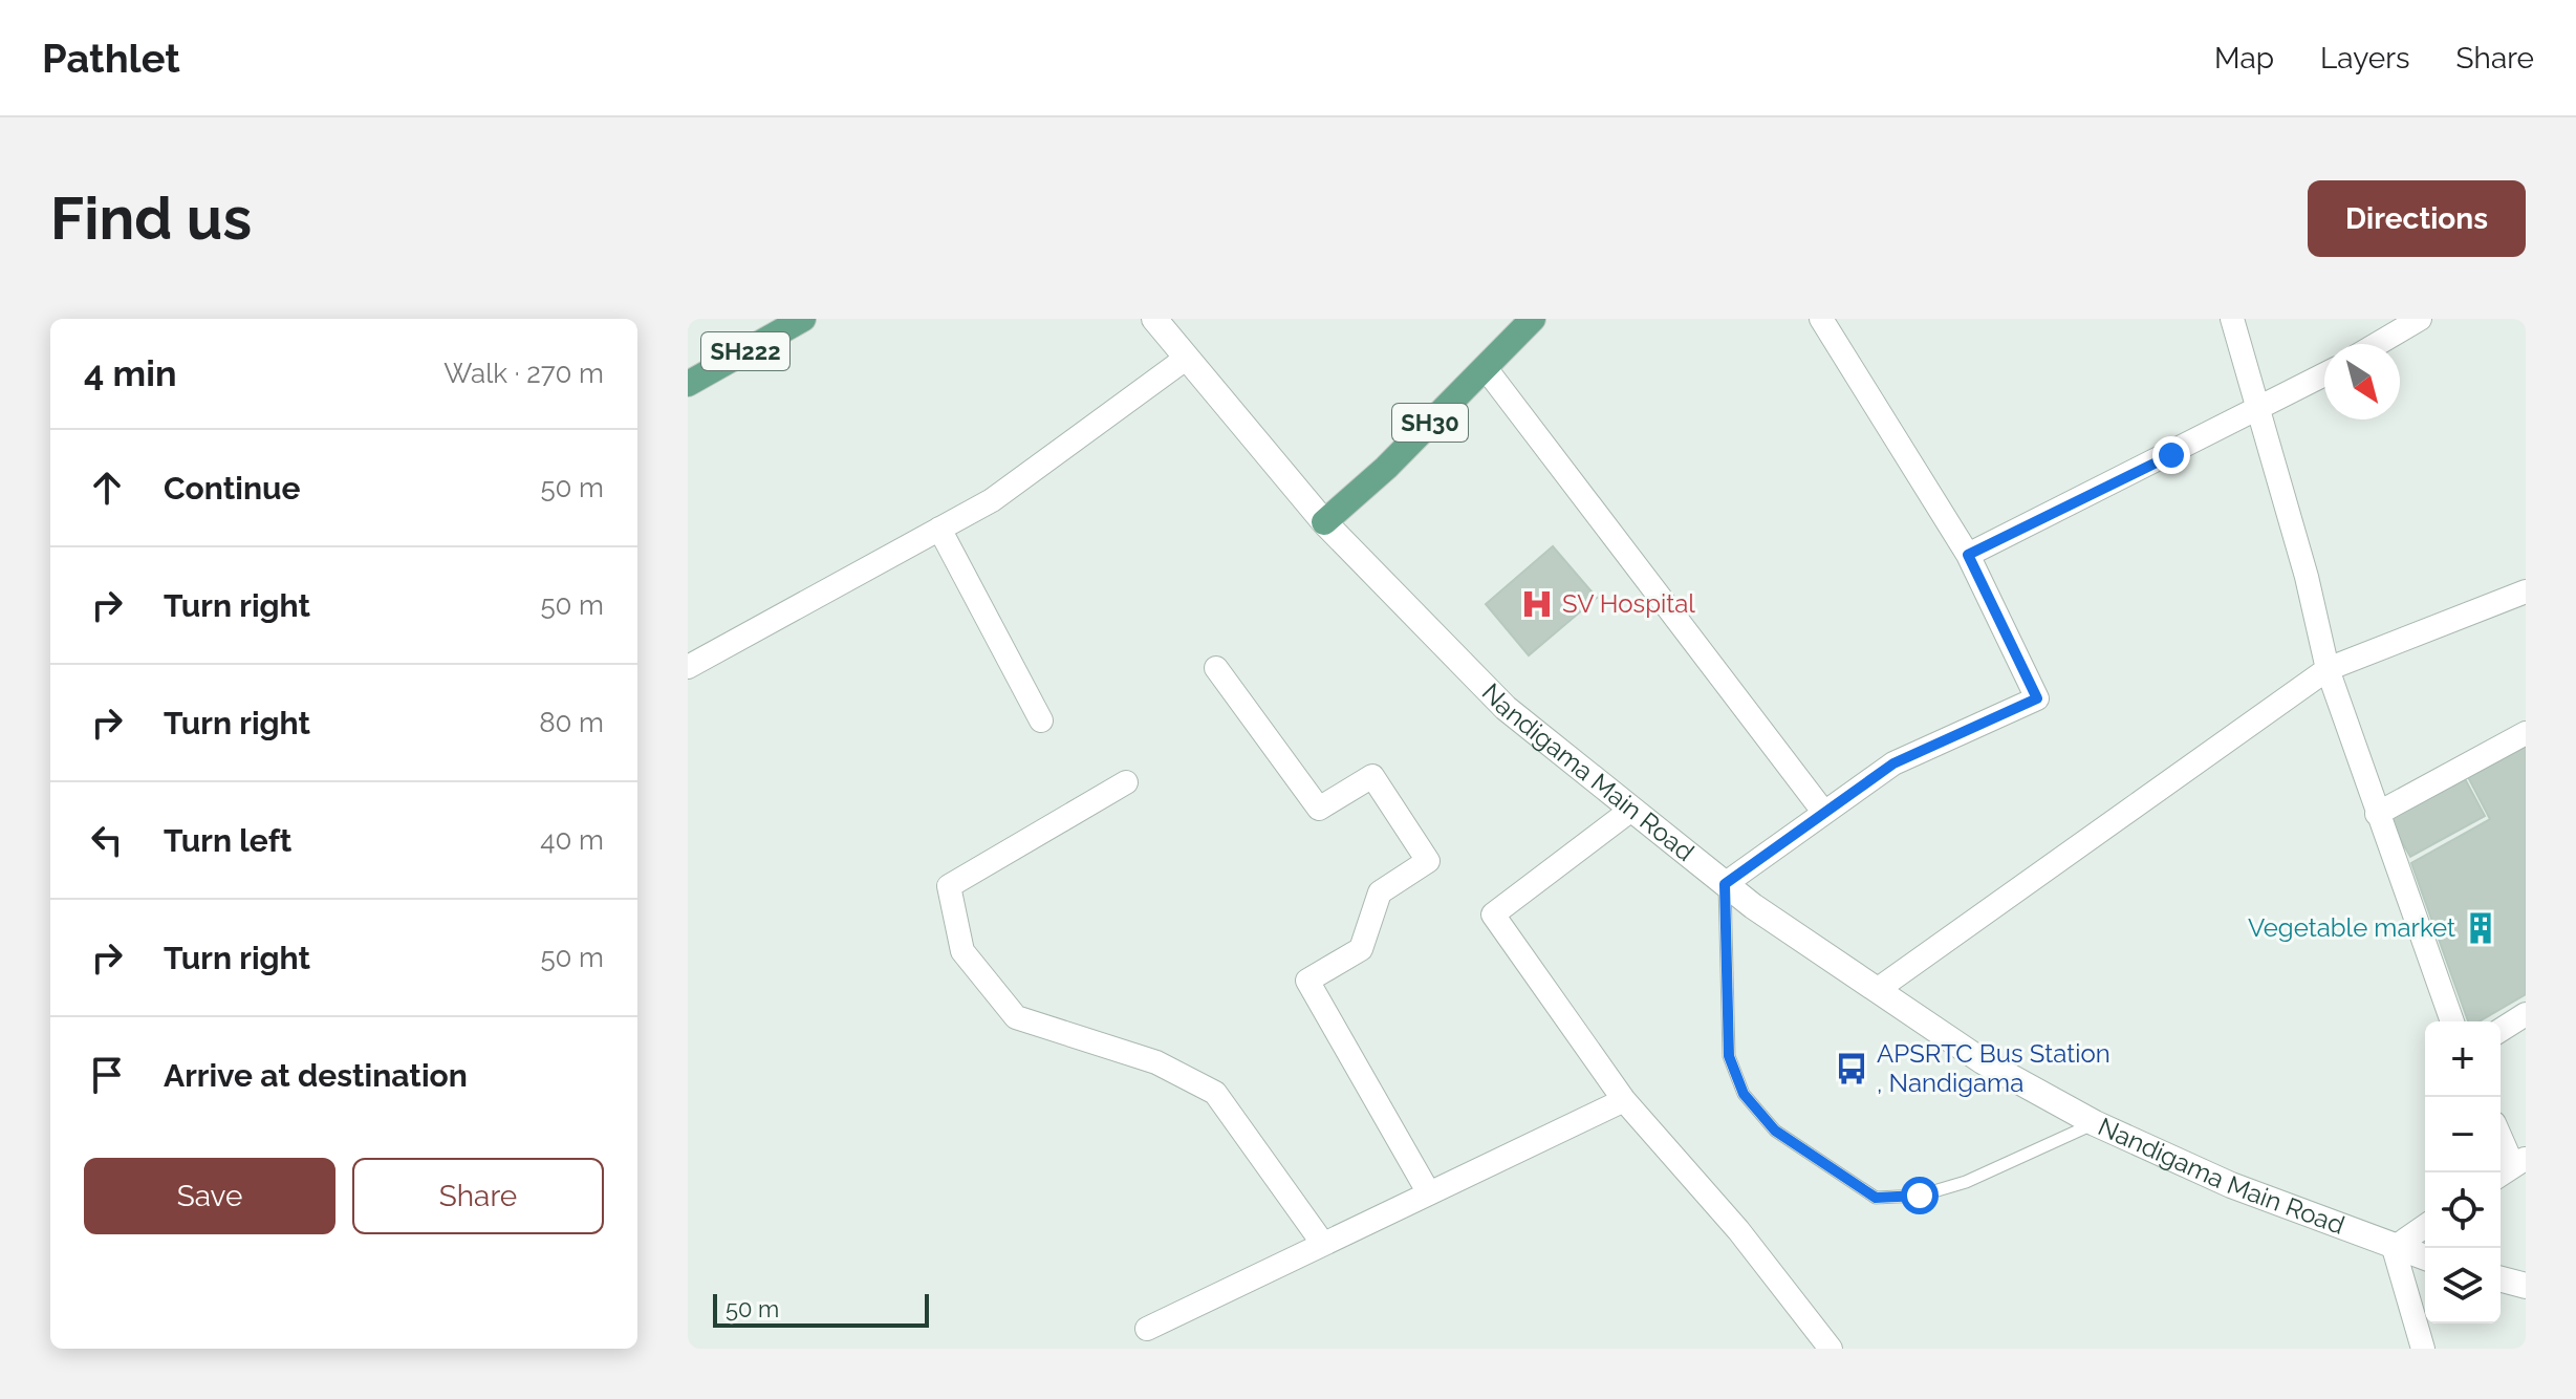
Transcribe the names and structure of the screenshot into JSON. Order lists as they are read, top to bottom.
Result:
{
  "streets": {
    "main road": ["SH222", "SH30"],
    "street": ["Nandigama Main Road"]
  },
  "crossings": [
    ["SH30", "Nandigama Main Road"]
  ],
  "places": {
    "hospital": ["SV Hospital"],
    "building": ["Vegetable market"],
    "bus stop": ["APSRTC Bus Station , Nandigama"]
  },
  "scale_bar": "50 m",
  "north": "bottom right",
  "page": {
    "header": "Pathlet",
    "nav": ["Map", "Layers", "Share"],
    "buttons": [
      "Directions",
      ["Save", "Share"]
    ],
    "title": "Find us",
    "heading": ["4 min", "Walk · 270 m"],
    "list": [
      ["Continue", "50 m"],
      ["Turn right", "50 m"],
      ["Turn right", "80 m"],
      ["Turn left", "40 m"],
      ["Turn right", "50 m"],
      "Arrive at destination"
    ],
    "map_buttons": ["+", "−"],
    "scale": "50 m"
  }
}
